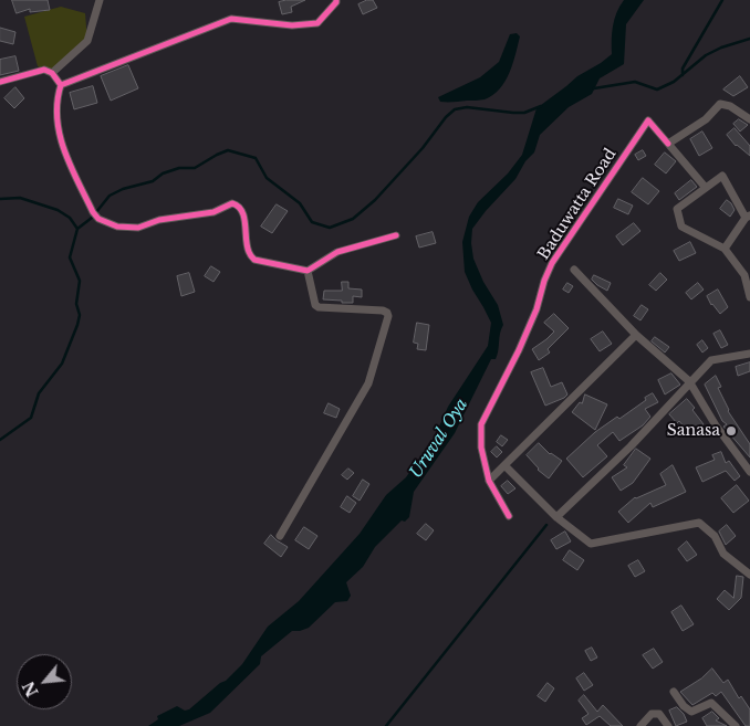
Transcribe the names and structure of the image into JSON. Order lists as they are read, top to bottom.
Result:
{
  "streets": {
    "street": ["Baduwatta Road"]
  },
  "water": ["Uruval Oya"],
  "places": ["Sanasa"],
  "north": "bottom left"
}
